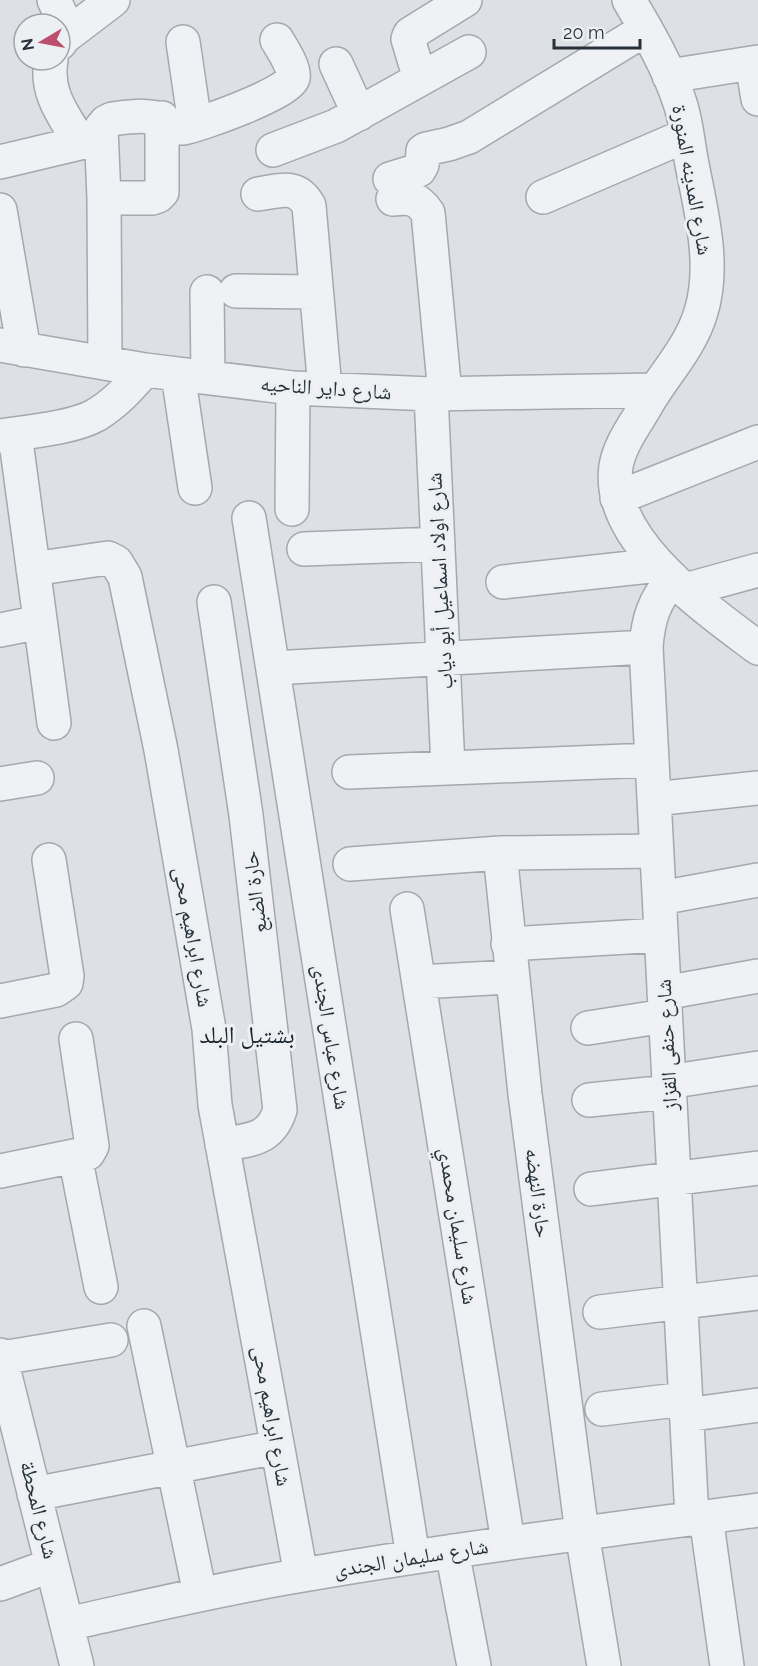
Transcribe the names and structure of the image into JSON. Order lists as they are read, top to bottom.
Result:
{
  "streets": {
    "street": [
      "شارع المدينه المنورة",
      "شارع داير الناحيه",
      "شارع اولاد اسماعيل أبو دياب",
      "حارة الضبع",
      "شارع ابراهيم محى",
      "شارع عباس الجندى",
      "شارع حنفى القزاز",
      "حارة النهضه",
      "شارع سليمان محمدي",
      "شارع المحطة",
      "شارع سليمان الجندى"
    ]
  },
  "crossings": [
    ["شارع المدينه المنورة", "شارع داير الناحيه"],
    ["شارع المدينه المنورة", "شارع اولاد اسماعيل أبو دياب"],
    ["شارع المدينه المنورة", "شارع حنفى القزاز"],
    ["شارع داير الناحيه", "شارع اولاد اسماعيل أبو دياب"],
    ["حارة الضبع", "شارع ابراهيم محى"],
    ["شارع ابراهيم محى", "شارع سليمان الجندى"],
    ["شارع عباس الجندى", "شارع سليمان الجندى"],
    ["شارع حنفى القزاز", "شارع سليمان الجندى"],
    ["حارة النهضه", "شارع سليمان الجندى"],
    ["شارع سليمان محمدي", "شارع سليمان الجندى"],
    ["شارع المحطة", "شارع سليمان الجندى"]
  ],
  "districts": ["بشتيل البلد"],
  "scale_bar": "20 m",
  "north": "left"
}
